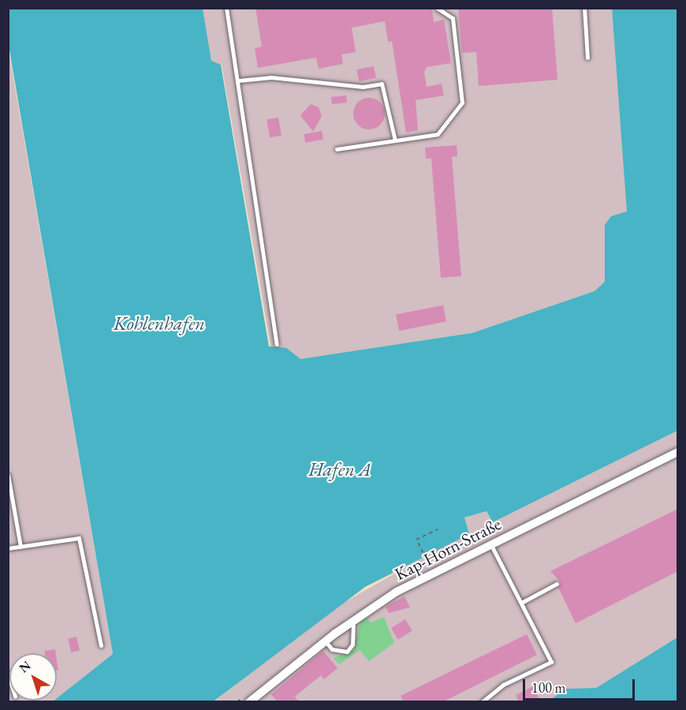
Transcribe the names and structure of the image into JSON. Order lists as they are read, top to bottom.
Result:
{
  "streets": {
    "street": ["Kap-Horn-Straße"]
  },
  "water": ["Kohlenhafen", "Hafen A"],
  "scale_bar": "100 m",
  "north": "top left"
}
